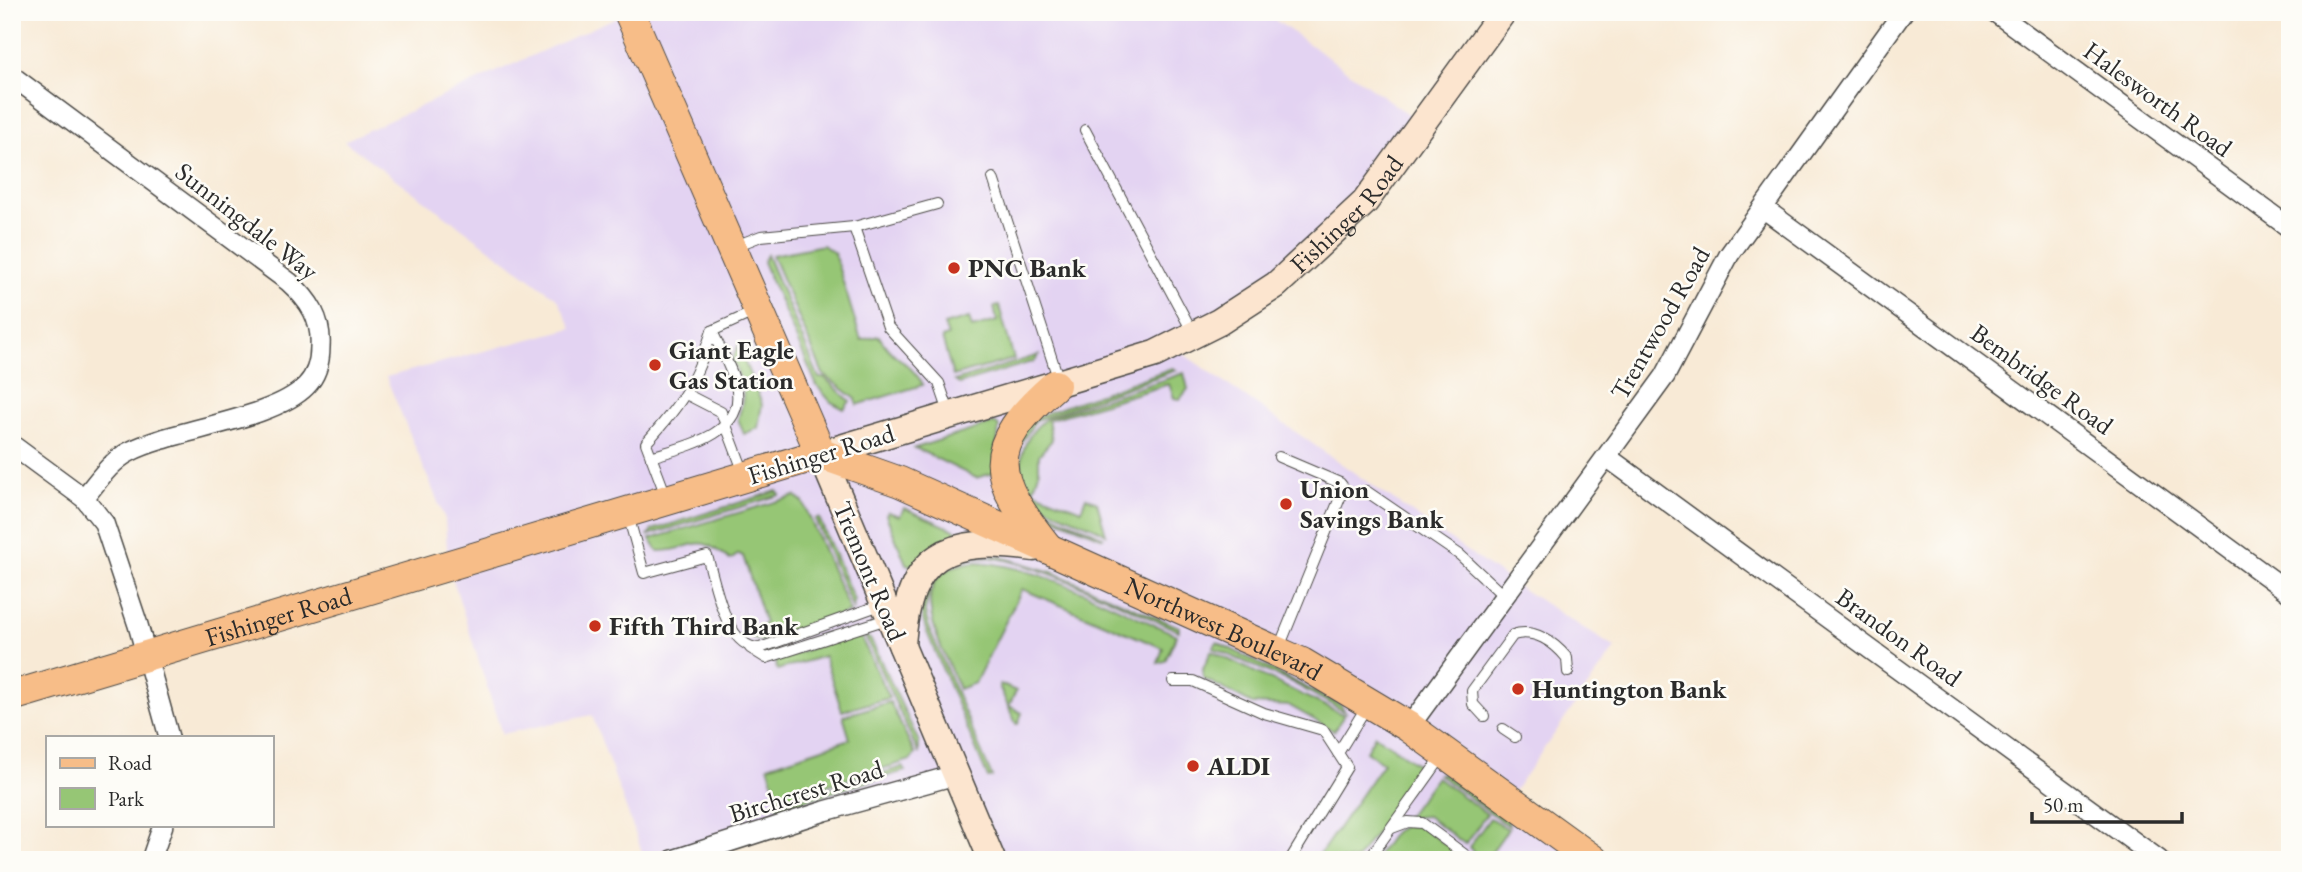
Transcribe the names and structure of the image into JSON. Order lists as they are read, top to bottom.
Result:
{
  "streets": {
    "main road": ["Fishinger Road", "Tremont Road", "Northwest Boulevard"],
    "street": [
      "Halesworth Road",
      "Sunningdale Way",
      "Trentwood Road",
      "Bembridge Road",
      "Brandon Road",
      "Birchcrest Road"
    ]
  },
  "crossings": [
    ["Fishinger Road", "Tremont Road"],
    ["Fishinger Road", "Northwest Boulevard"],
    ["Trentwood Road", "Bembridge Road"],
    ["Trentwood Road", "Northwest Boulevard"],
    ["Trentwood Road", "Brandon Road"],
    ["Tremont Road", "Northwest Boulevard"],
    ["Tremont Road", "Birchcrest Road"]
  ],
  "places": [
    "PNC Bank",
    "Giant Eagle Gas Station",
    "Union Savings Bank",
    "Fifth Third Bank",
    "Huntington Bank",
    "ALDI"
  ],
  "legend": ["Road", "Park"],
  "scale_bar": "50 m"
}
